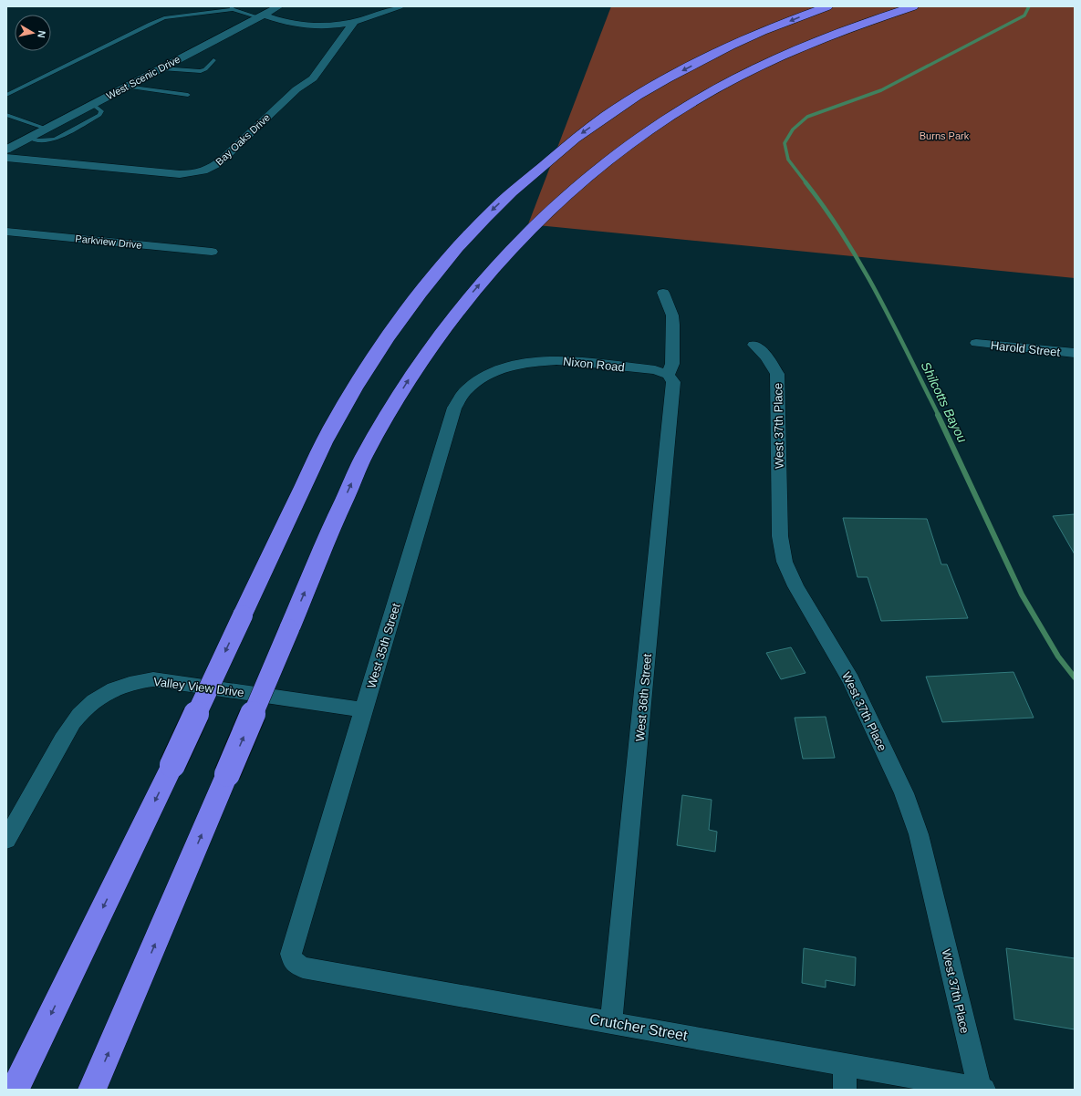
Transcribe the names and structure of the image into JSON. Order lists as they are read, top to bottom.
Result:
{
  "streets": {
    "street": [
      "West Scenic Drive",
      "Bay Oaks Drive",
      "Parkview Drive",
      "Harold Street",
      "Nixon Road",
      "West 37th Place",
      "West 35th Street",
      "Valley View Drive",
      "West 36th Street",
      "Crutcher Street"
    ]
  },
  "crossings": [
    ["Nixon Road", "West 35th Street"],
    ["Nixon Road", "West 36th Street"],
    ["West 37th Place", "Crutcher Street"],
    ["West 35th Street", "Valley View Drive"],
    ["West 35th Street", "Crutcher Street"],
    ["West 36th Street", "Crutcher Street"]
  ],
  "water": ["Shilcotts Bayou"],
  "parks": ["Burns Park"],
  "north": "right"
}
